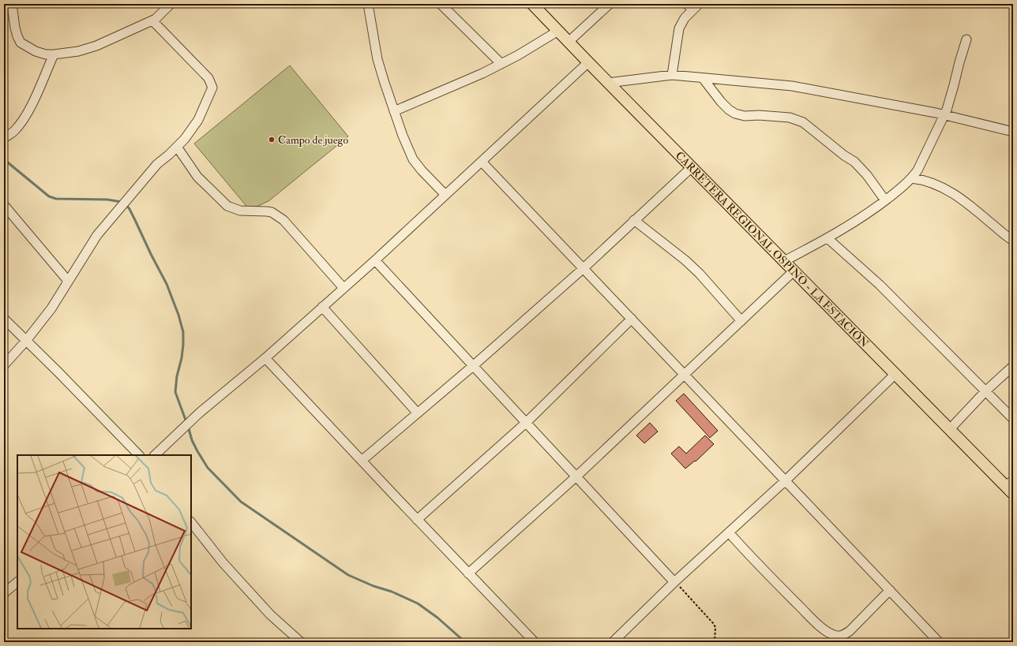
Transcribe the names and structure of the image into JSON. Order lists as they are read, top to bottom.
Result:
{
  "streets": {
    "main road": ["CARRETERA REGIONAL OSPINO - LA ESTACIÓN"]
  },
  "places": ["Campo de juego"]
}
